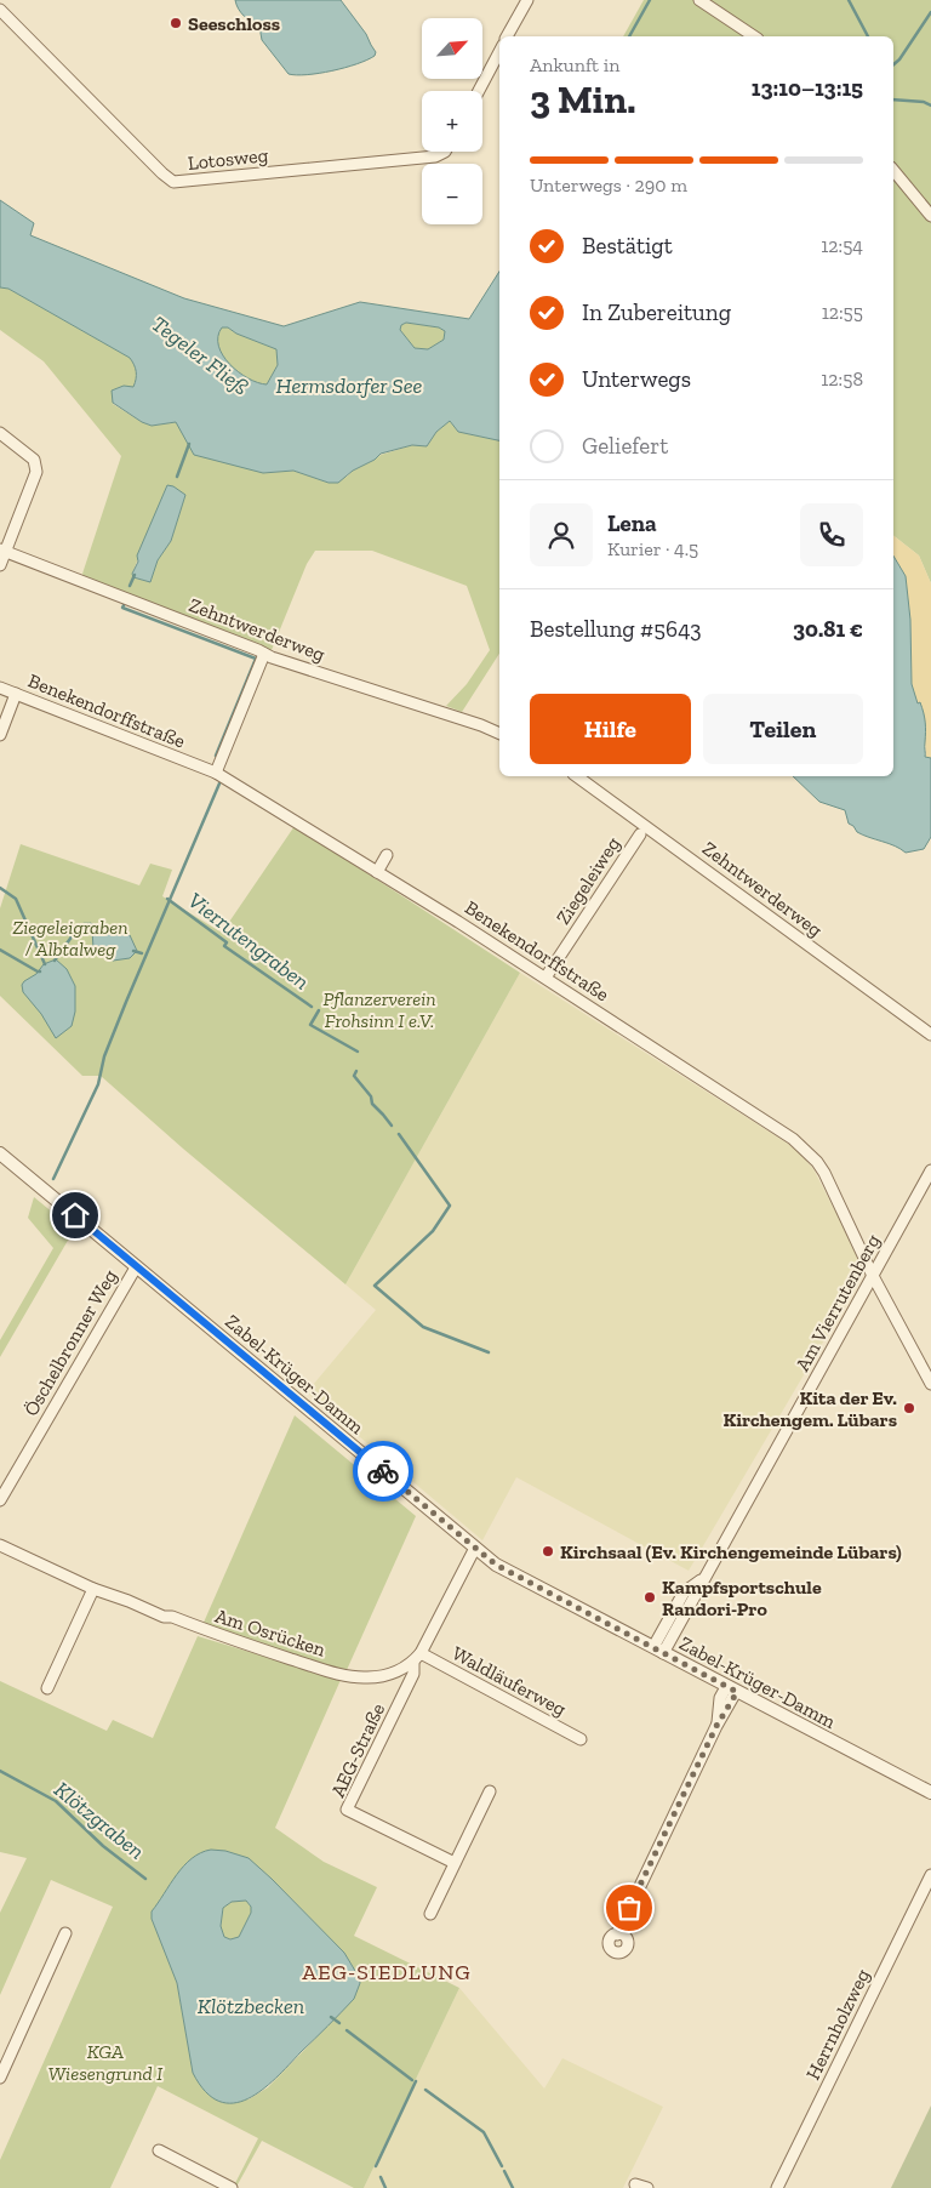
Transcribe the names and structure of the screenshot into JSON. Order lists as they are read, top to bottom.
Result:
{
  "streets": {
    "street": [
      "Lotosweg",
      "Zehntwerderweg",
      "Benekendorffstraße",
      "Ziegeleiweg",
      "Am Vierrutenberg",
      "Öschelbronner Weg",
      "Zabel-Krüger-Damm",
      "Am Osrücken",
      "Waldläuferweg",
      "AEG-Straße",
      "Herrnholzweg"
    ]
  },
  "crossings": [
    ["Benekendorffstraße", "Ziegeleiweg"],
    ["Benekendorffstraße", "Am Vierrutenberg"],
    ["Am Vierrutenberg", "Zabel-Krüger-Damm"],
    ["Öschelbronner Weg", "Zabel-Krüger-Damm"],
    ["Zabel-Krüger-Damm", "Am Osrücken"],
    ["Am Osrücken", "Waldläuferweg"],
    ["Am Osrücken", "AEG-Straße"]
  ],
  "districts": ["AEG-SIEDLUNG"],
  "water": [
    "Tegeler Fließ",
    "Hermsdorfer See",
    "Vierrutengraben",
    "Klötzgraben",
    "Klötzbecken"
  ],
  "parks": ["Ziegeleigraben / Albtalweg", "Pflanzerverein Frohsinn I e.V.", "KGA Wiesengrund I"],
  "places": [
    "Seeschloss",
    "Kita der Ev. Kirchengem. Lübars",
    "Kirchsaal (Ev. Kirchengemeinde Lübars)",
    "Kampfsportschule Randori-Pro"
  ],
  "north": "top right",
  "page": {
    "map_buttons": ["+", "−"],
    "heading": ["3 Min.", "Ankunft in", "13:10–13:15"],
    "panel": [
      "Lena",
      "Kurier · 4.5",
      "Bestellung #5643",
      "30.81 €"
    ],
    "bar": "Unterwegs · 290 m",
    "list": [
      ["Bestätigt", "12:54"],
      ["In Zubereitung", "12:55"],
      ["Unterwegs", "12:58"],
      "Geliefert"
    ],
    "buttons": ["Hilfe", "Teilen"]
  }
}
